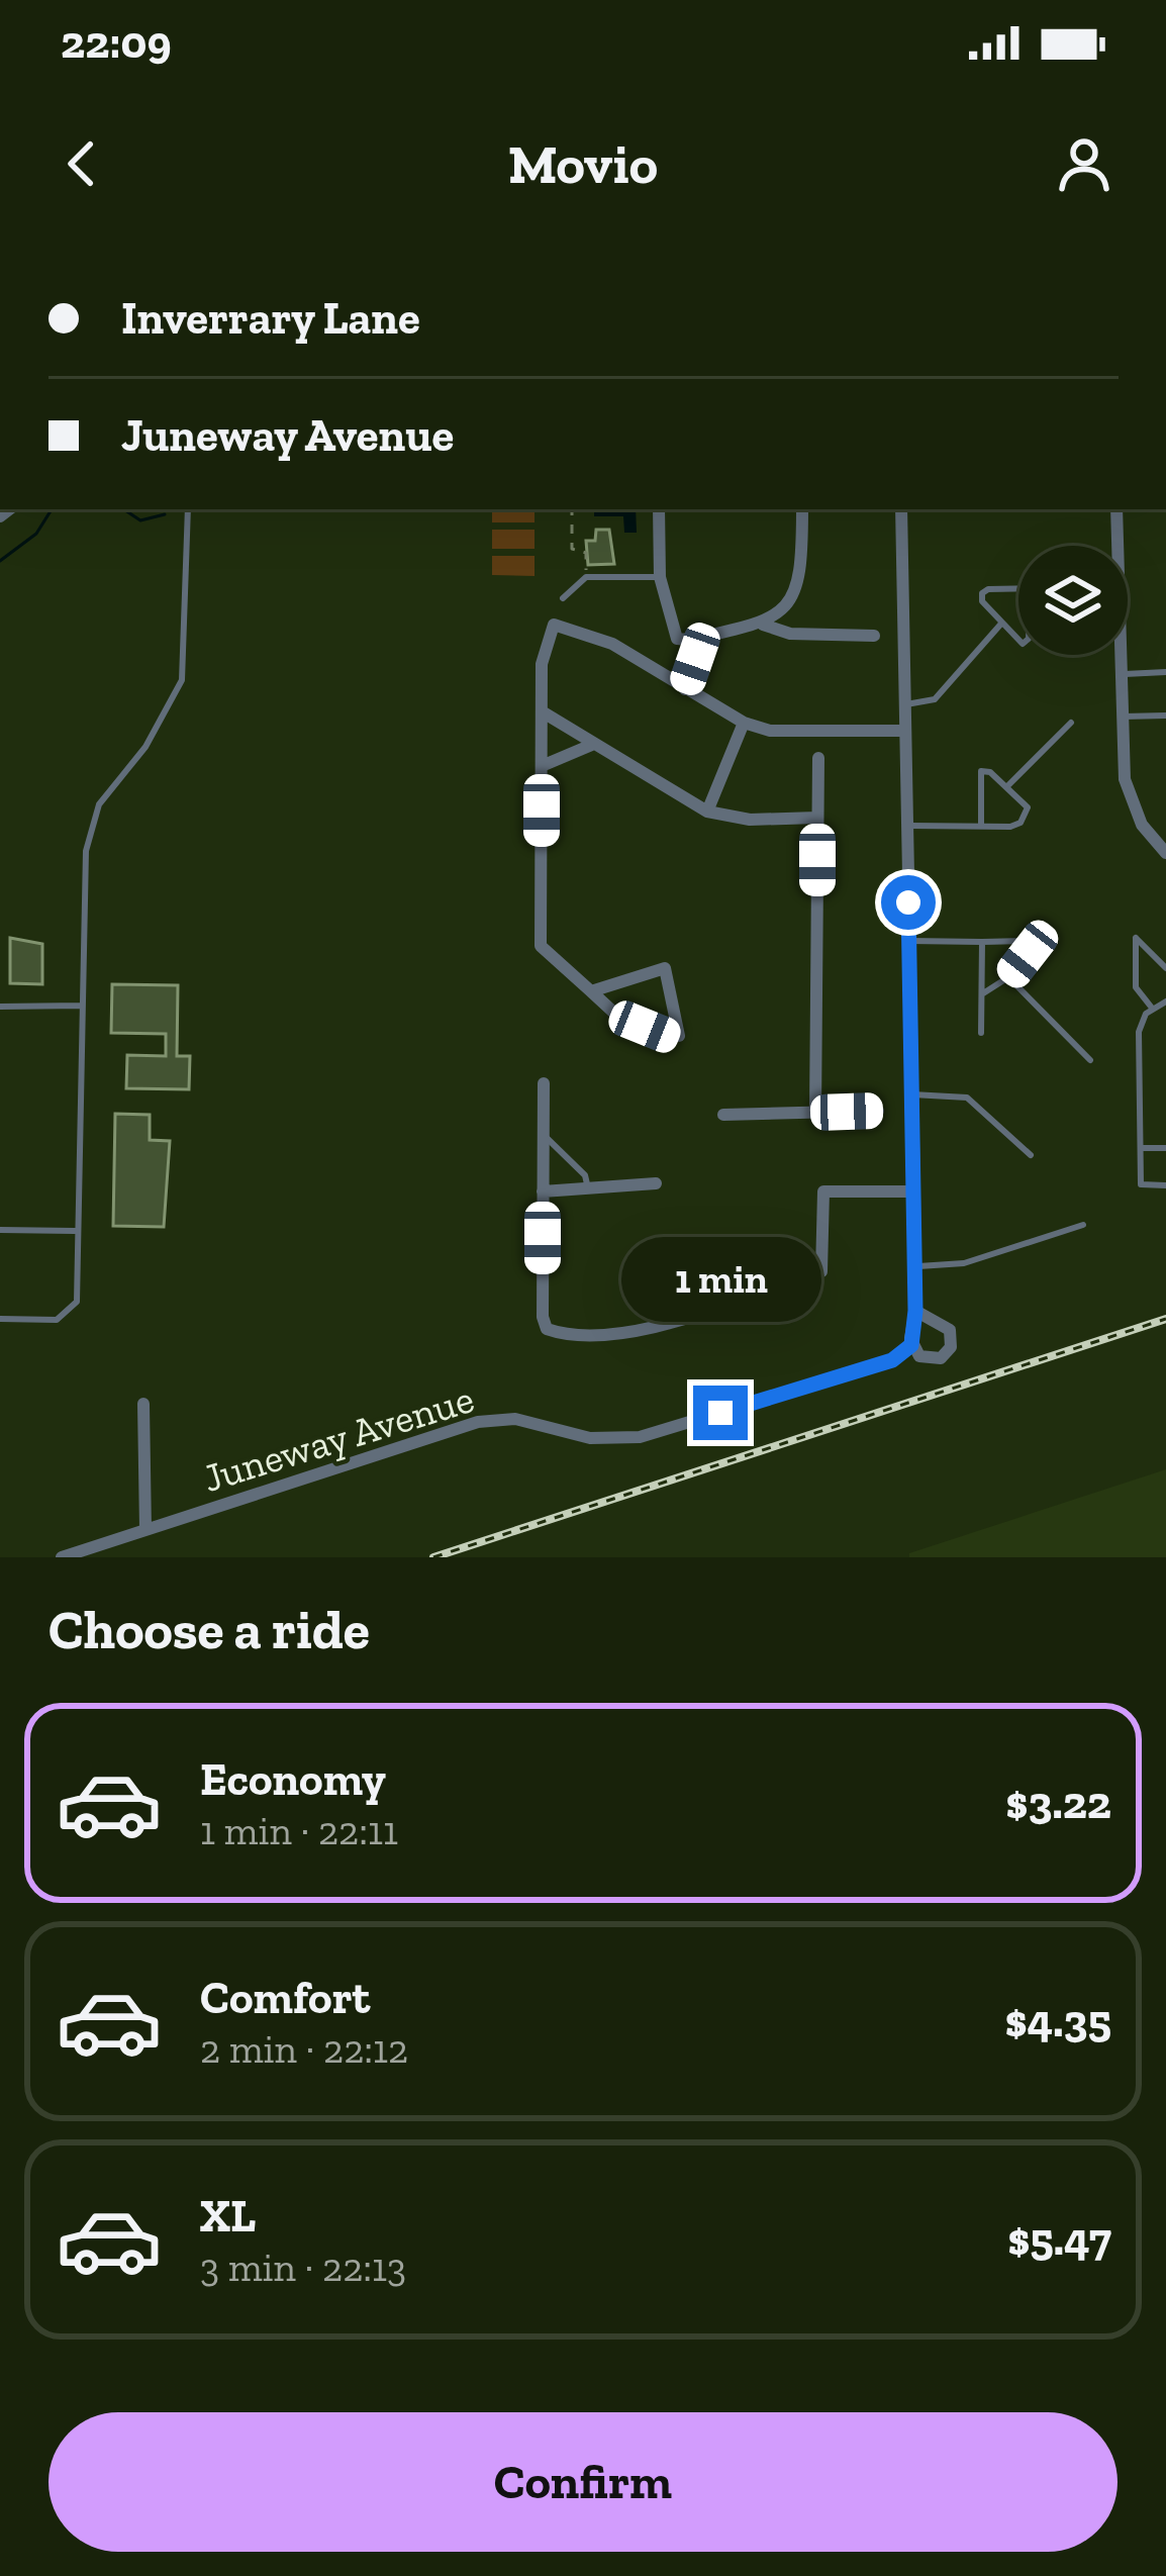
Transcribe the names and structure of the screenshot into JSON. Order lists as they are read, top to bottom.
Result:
{
  "streets": {
    "street": ["Juneway Avenue"]
  },
  "page": {
    "status": "22:09",
    "header": "Movio",
    "banner": ["Inverrary Lane", "Juneway Avenue"],
    "bubble": "1 min",
    "heading": "Choose a ride",
    "list": [
      {
        "name": "Economy",
        "note": "1 min · 22:11",
        "value": "$3.22"
      },
      {
        "name": "Comfort",
        "note": "2 min · 22:12",
        "value": "$4.35"
      },
      {
        "name": "XL",
        "note": "3 min · 22:13",
        "value": "$5.47"
      }
    ],
    "buttons": "Confirm"
  }
}
